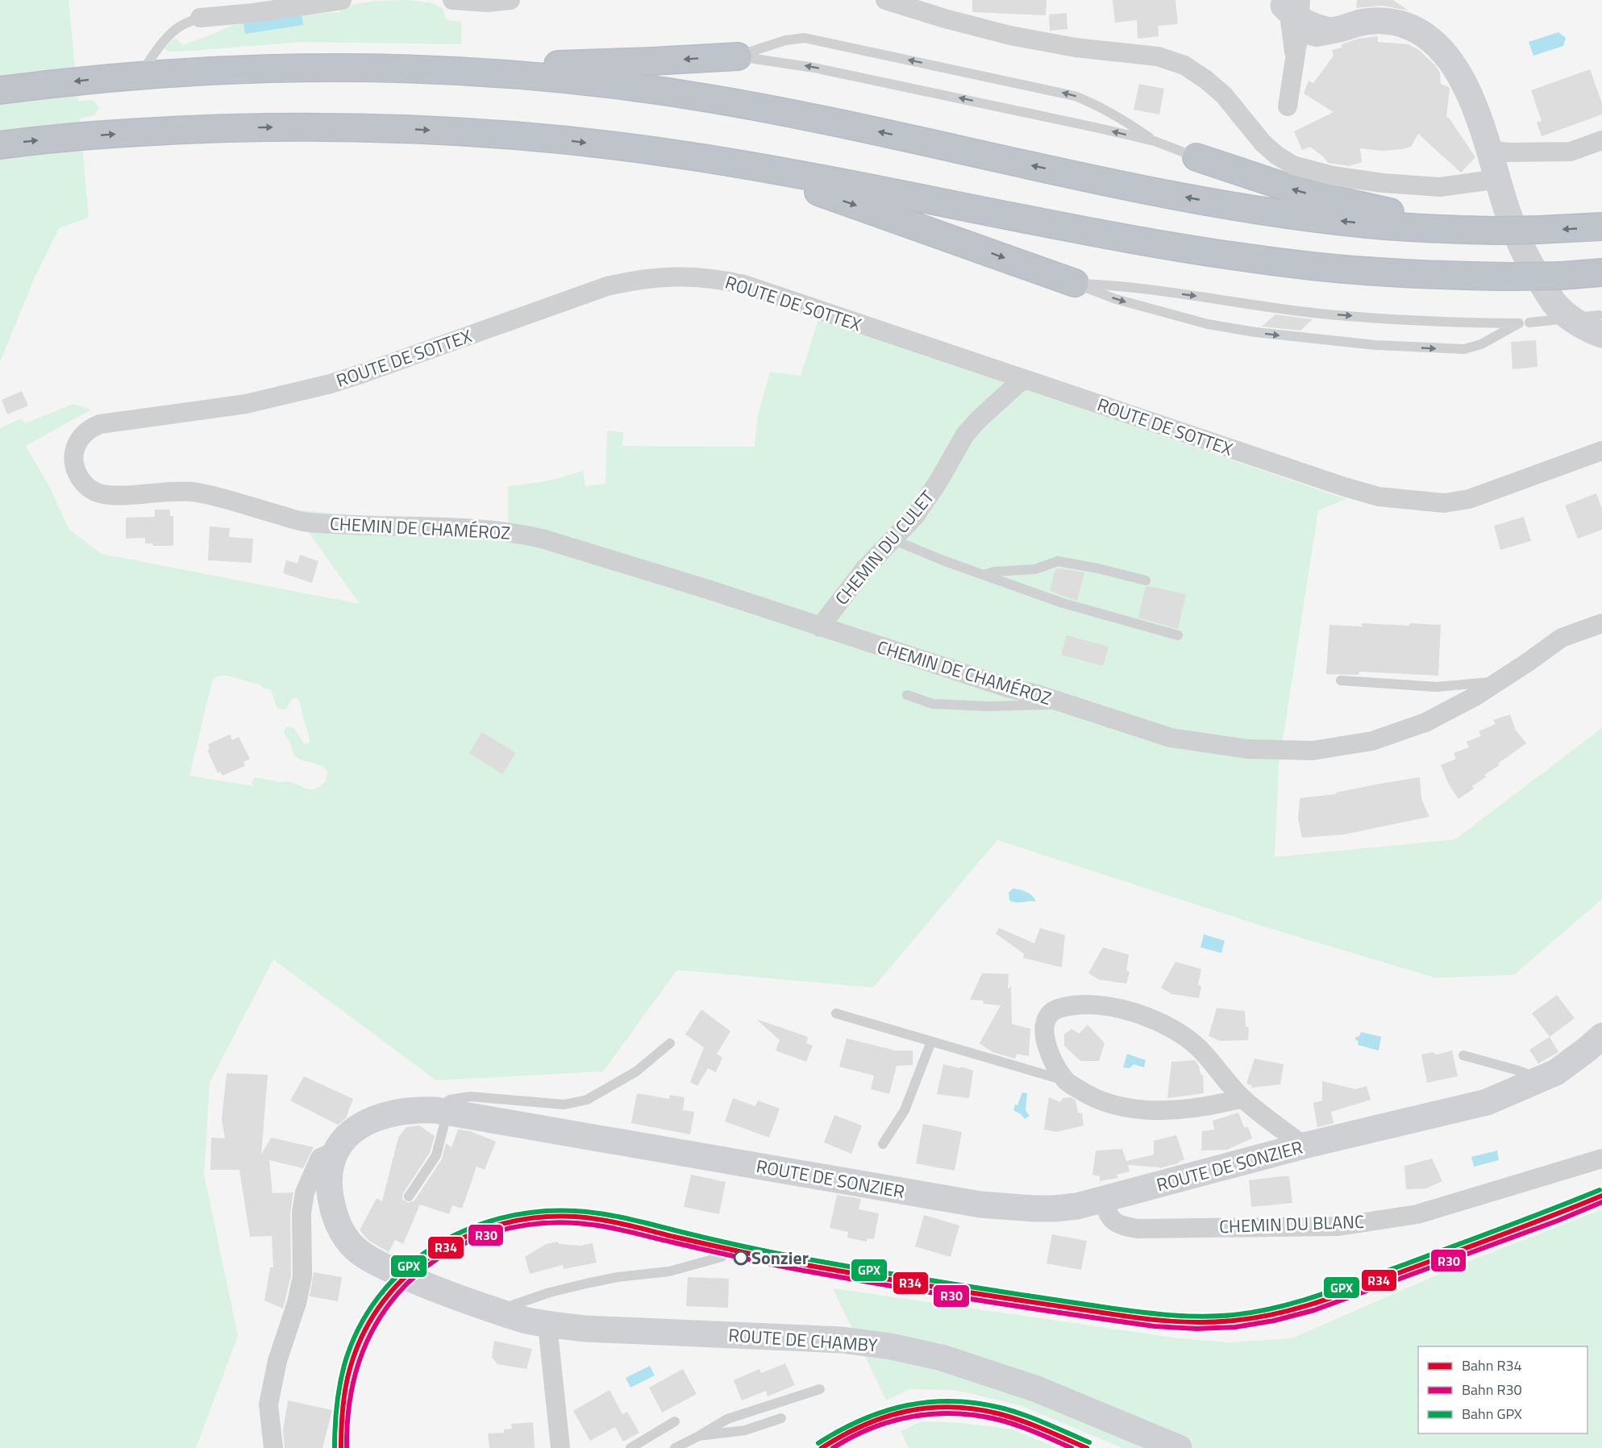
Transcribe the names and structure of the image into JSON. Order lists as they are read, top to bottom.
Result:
{
  "streets": {
    "street": [
      "ROUTE DE SOTTEX",
      "CHEMIN DE CHAMÉROZ",
      "CHEMIN DU CULET",
      "ROUTE DE SONZIER",
      "CHEMIN DU BLANC",
      "ROUTE DE CHAMBY"
    ]
  },
  "crossings": [
    ["ROUTE DE SOTTEX", "CHEMIN DE CHAMÉROZ"],
    ["ROUTE DE SOTTEX", "CHEMIN DU CULET"],
    ["CHEMIN DE CHAMÉROZ", "CHEMIN DU CULET"],
    ["ROUTE DE SONZIER", "CHEMIN DU BLANC"],
    ["ROUTE DE SONZIER", "ROUTE DE CHAMBY"]
  ],
  "places": ["Sonzier"],
  "lines": ["rail line GPX", "rail line R34", "rail line R30"],
  "legend": ["Bahn R34", "Bahn R30", "Bahn GPX"]
}
